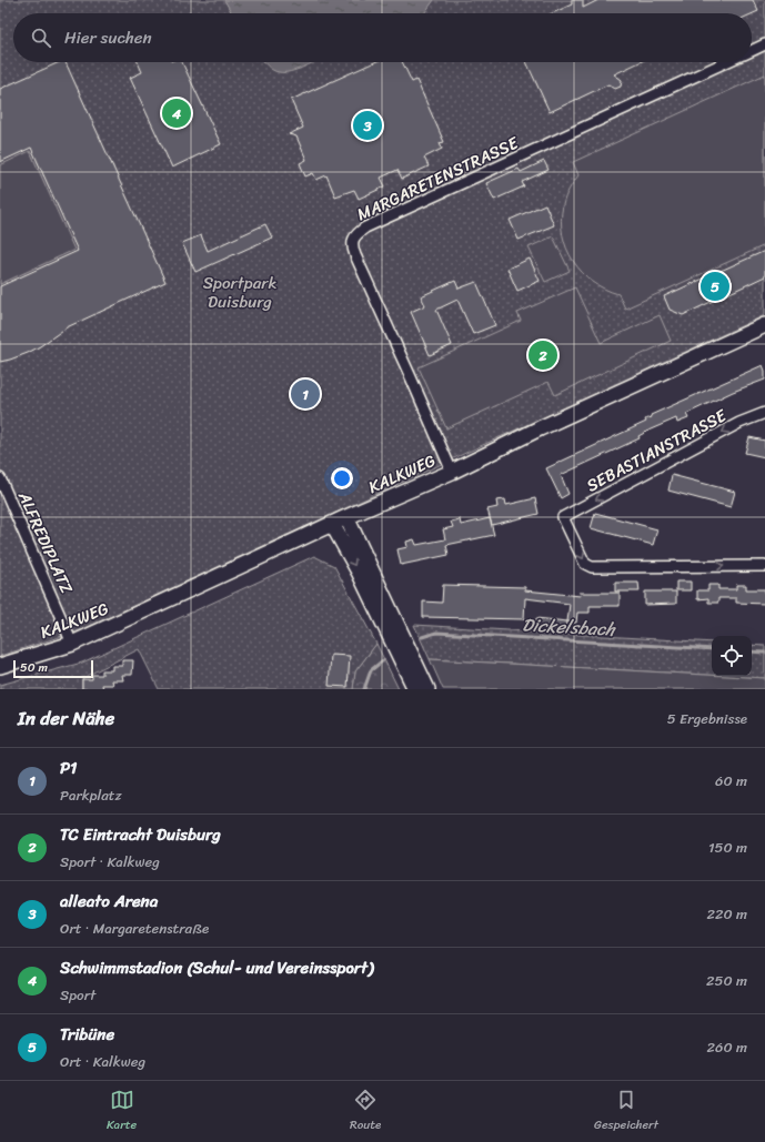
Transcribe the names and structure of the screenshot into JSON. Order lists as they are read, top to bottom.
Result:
{
  "streets": {
    "street": [
      "MARGARETENSTRASSE",
      "SEBASTIANSTRASSE",
      "KALKWEG",
      "ALFREDIPLATZ"
    ]
  },
  "crossings": [
    ["MARGARETENSTRASSE", "KALKWEG"],
    ["KALKWEG", "ALFREDIPLATZ"]
  ],
  "water": ["Dickelsbach"],
  "parks": ["Sportpark Duisburg"],
  "scale_bar": "50 m",
  "page": {
    "search": "Hier suchen",
    "pins": [
      "4",
      "3",
      "5",
      "2",
      "1"
    ],
    "scale": "50 m",
    "heading": ["In der Nähe", "5 Ergebnisse"],
    "list": [
      {
        "mark": "1",
        "name": "P1",
        "note": "Parkplatz",
        "value": "60 m"
      },
      {
        "mark": "2",
        "name": "TC Eintracht Duisburg",
        "note": "Sport · Kalkweg",
        "value": "150 m"
      },
      {
        "mark": "3",
        "name": "alleato Arena",
        "note": "Ort · Margaretenstraße",
        "value": "220 m"
      },
      {
        "mark": "4",
        "name": "Schwimmstadion (Schul- und Vereinssport)",
        "note": "Sport",
        "value": "250 m"
      },
      {
        "mark": "5",
        "name": "Tribüne",
        "note": "Ort · Kalkweg",
        "value": "260 m"
      }
    ],
    "nav": ["Karte", "Route", "Gespeichert"]
  }
}
